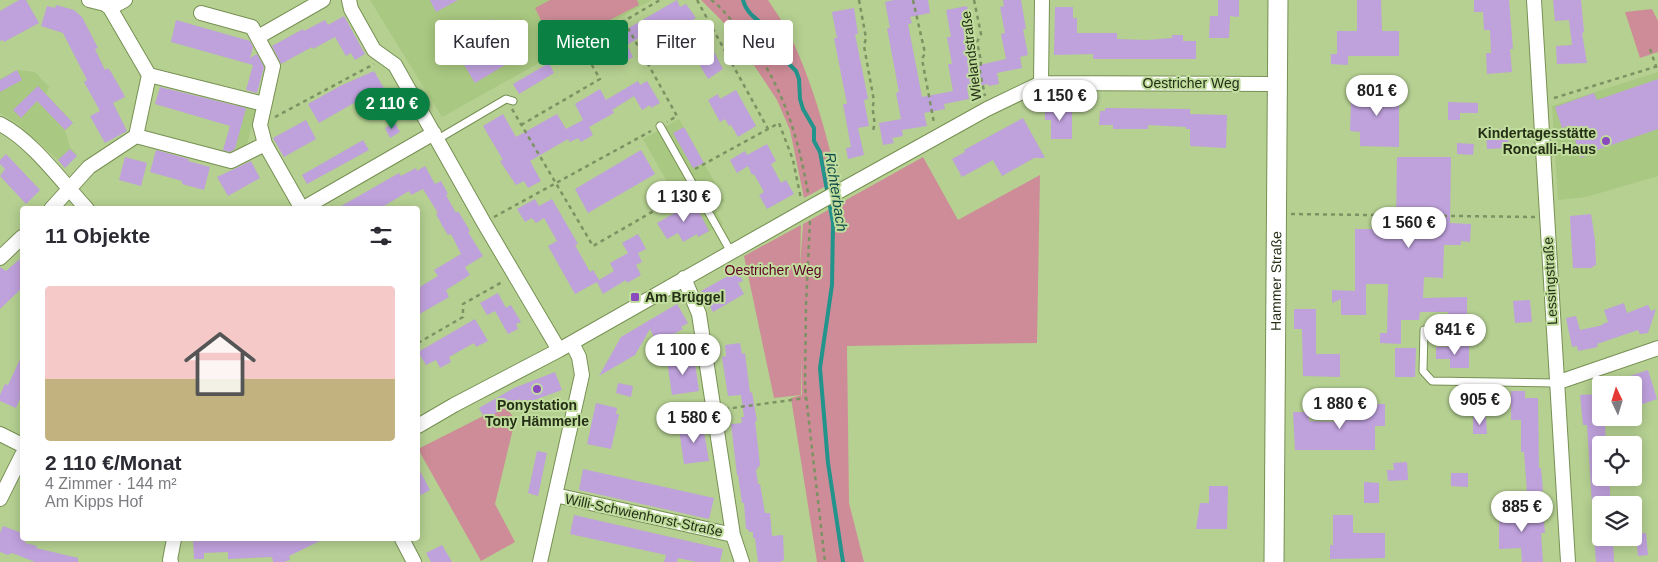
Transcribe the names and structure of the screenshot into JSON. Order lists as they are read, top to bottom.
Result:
{
  "streets": {
    "main road": ["Hammer Straße"],
    "street": ["Oestricher Weg", "Lessingstraße", "Willi-Schwienhorst-Straße"],
    "path": ["Wielandstraße"]
  },
  "crossings": [
    ["Wielandstraße", "Oestricher Weg"],
    ["Oestricher Weg", "Hammer Straße"],
    ["Oestricher Weg", "Willi-Schwienhorst-Straße"]
  ],
  "water": ["Richterbach"],
  "parks": ["Oestricher Weg"],
  "places": {
    "other": ["Kindertagesstätte Roncalli-Haus", "Ponystation Tony Hämmerle"],
    "transit": ["Am Brüggel"]
  },
  "north": "top",
  "page": {
    "chip": [
      "Kaufen",
      "Mieten",
      "Filter",
      "Neu"
    ],
    "price": [
      "801 €",
      "1 150 €",
      "2 110 €",
      "1 130 €",
      "1 560 €",
      "841 €",
      "1 100 €",
      "905 €",
      "1 880 €",
      "1 580 €",
      "885 €"
    ],
    "heading": "11 Objekte",
    "list": [
      {
        "name": "2 110 €/Monat",
        "note": "4 Zimmer · 144 m² · Am Kipps Hof"
      }
    ]
  }
}
